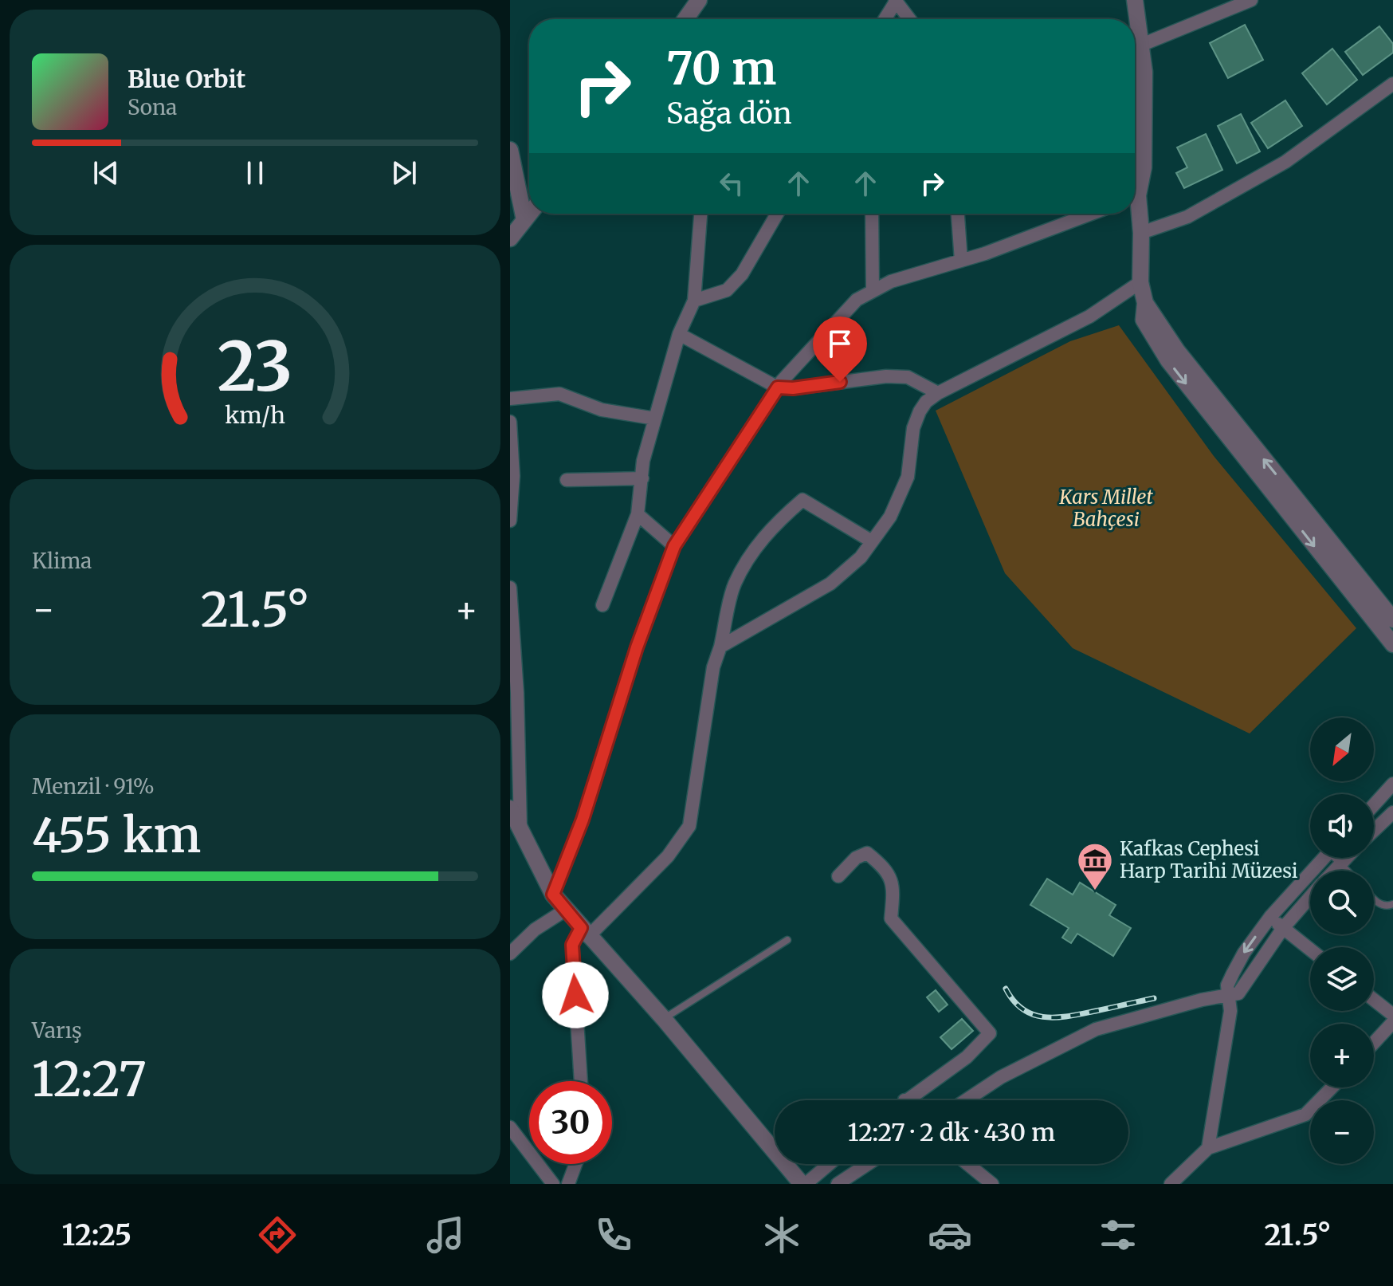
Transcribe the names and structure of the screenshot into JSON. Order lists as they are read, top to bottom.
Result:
{
  "parks": ["Kars Millet Bahçesi"],
  "places": {
    "museum": ["Kafkas Cephesi Harp Tarihi Müzesi"]
  },
  "north": "bottom left",
  "page": {
    "turn": ["70 m", "Sağa dön"],
    "song": ["Blue Orbit", "Sona"],
    "tile": [
      "Klima",
      ["Menzil · 91%", "455 km"],
      ["Varış", "12:27"]
    ],
    "heat": ["−", "21.5°", "+"],
    "map_buttons": ["+", "−"],
    "limit": "30",
    "trip": "12:27 · 2 dk · 430 m",
    "tabs": ["12:25", "21.5°"],
    "gauge": ["23", "km/h"]
  }
}
